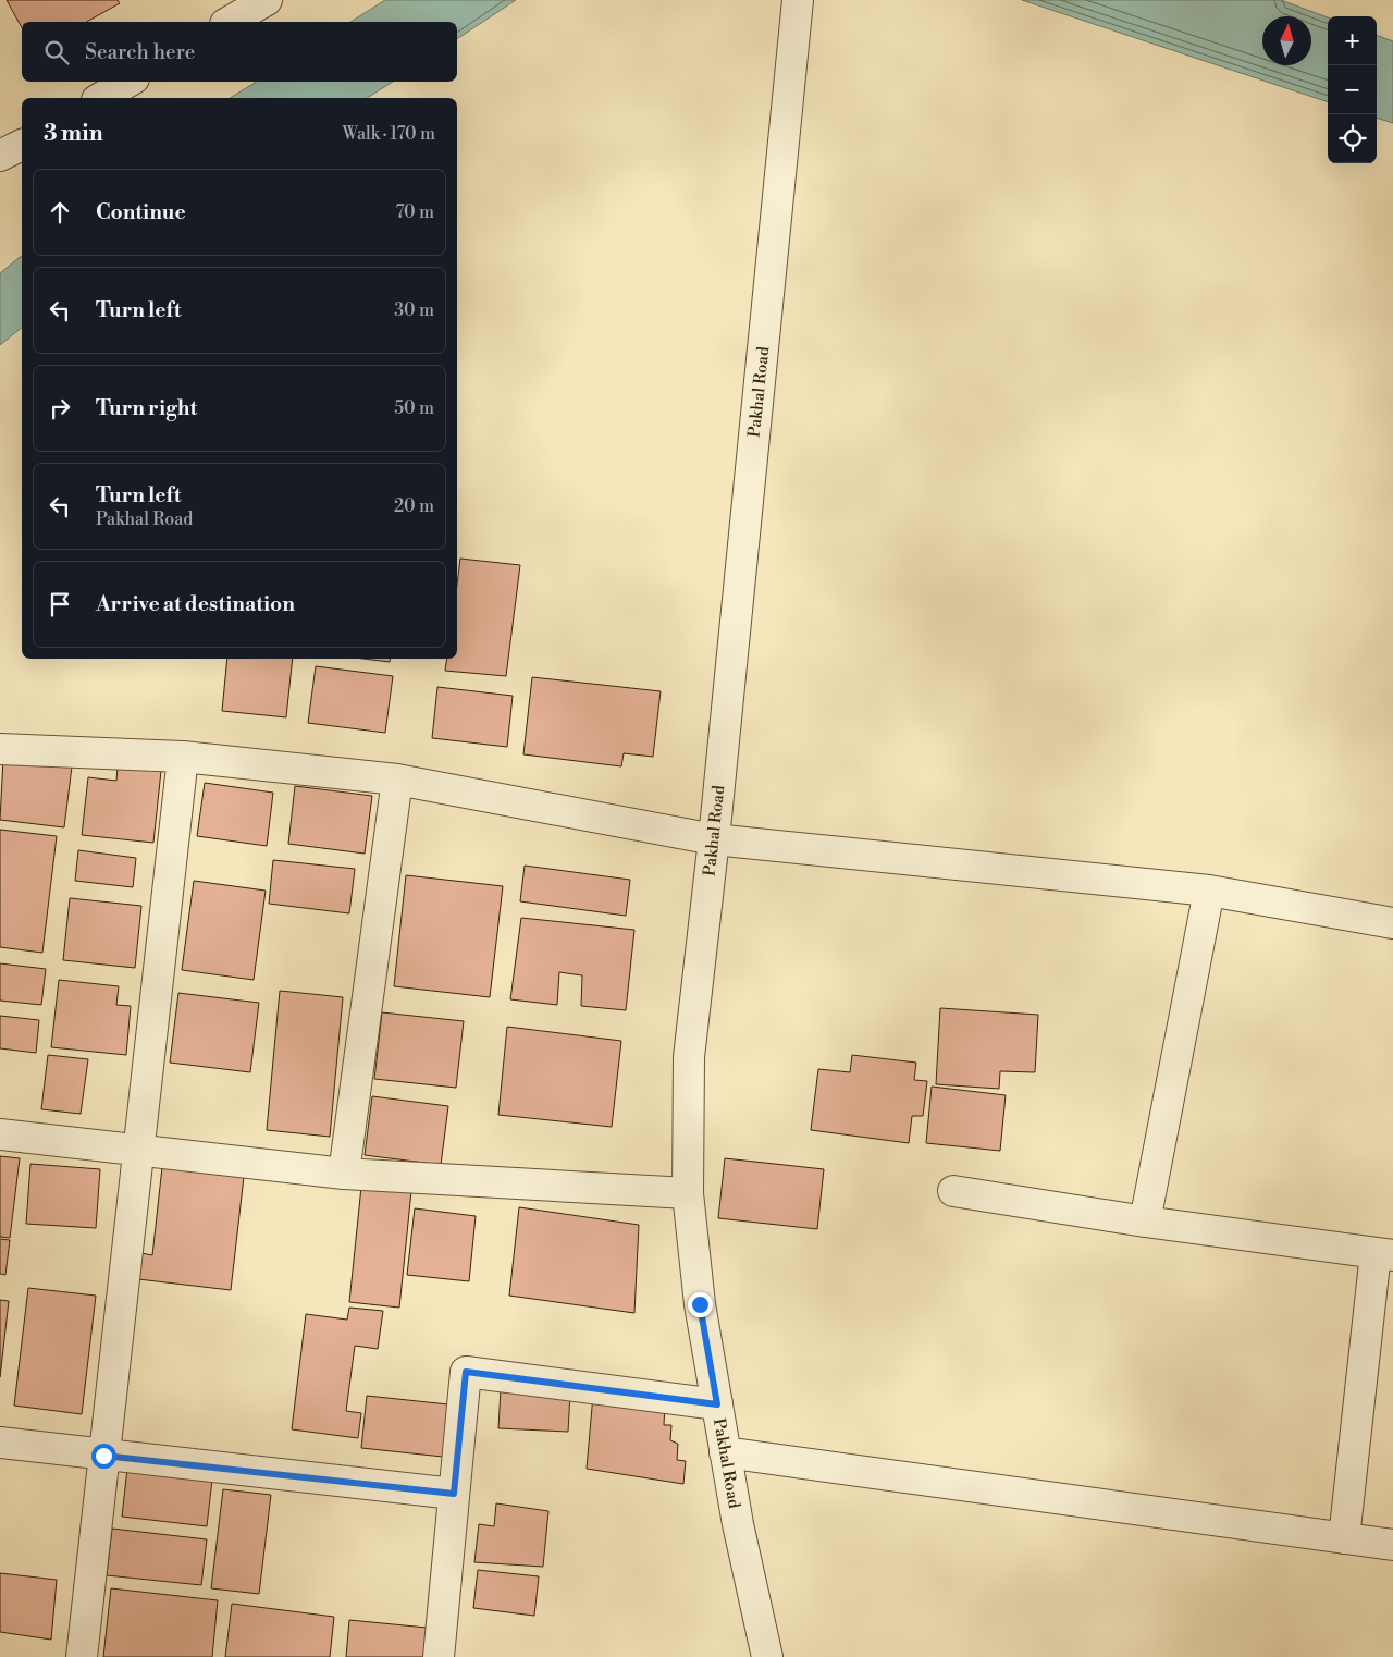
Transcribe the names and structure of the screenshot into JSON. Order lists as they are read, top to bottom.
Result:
{
  "streets": {
    "street": ["Pakhal Road"]
  },
  "north": "top",
  "page": {
    "map_buttons": ["+", "−"],
    "search": "Search here",
    "heading": ["3 min", "Walk · 170 m"],
    "list": [
      ["Continue", "70 m"],
      ["Turn left", "30 m"],
      ["Turn right", "50 m"],
      ["Turn left", "Pakhal Road", "20 m"],
      "Arrive at destination"
    ]
  }
}
